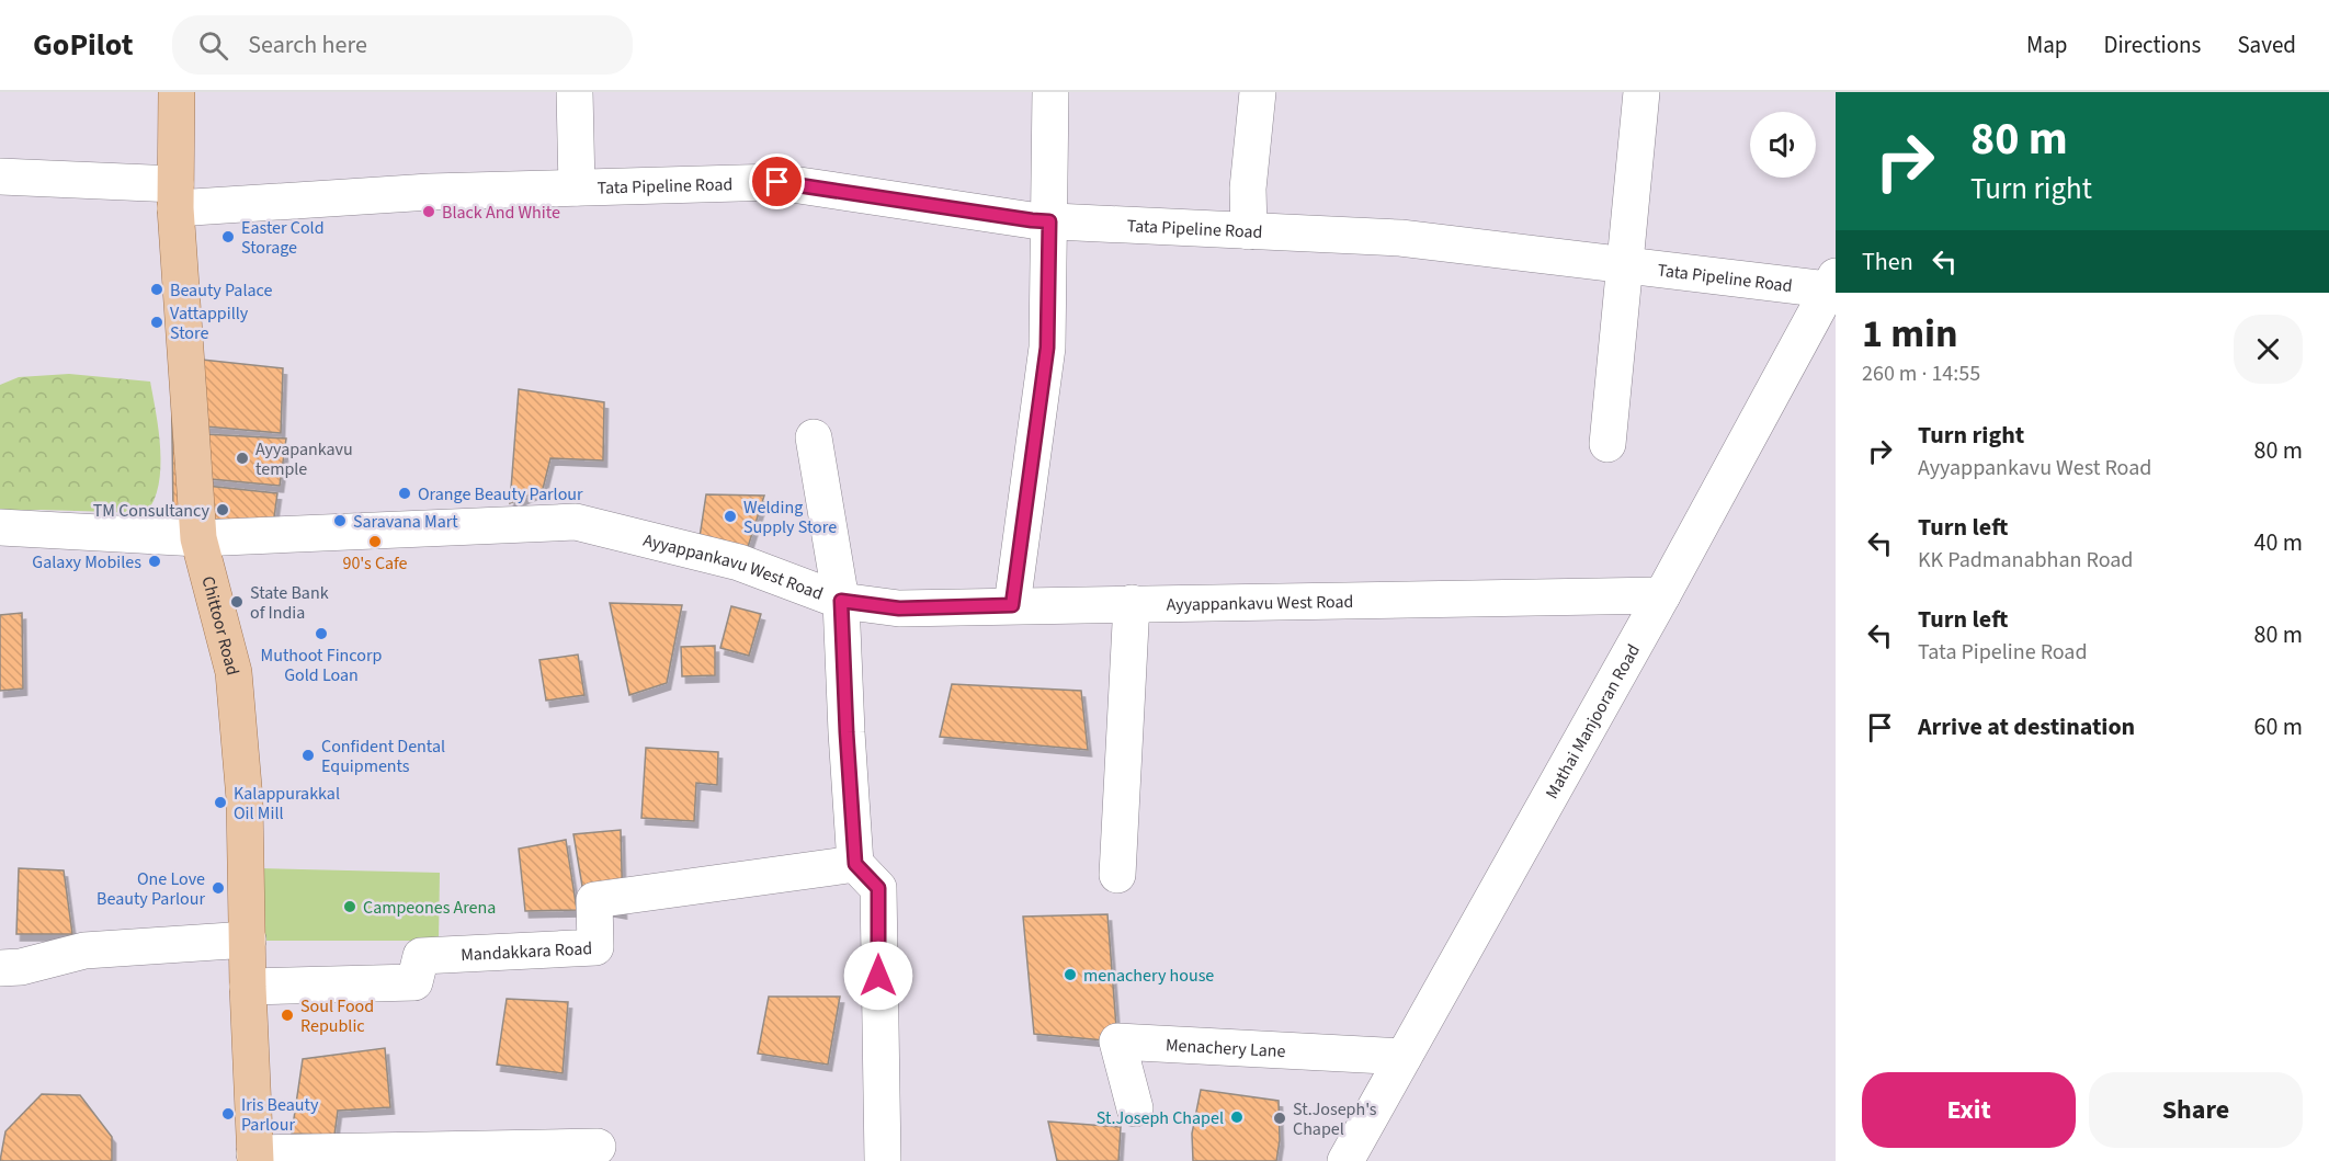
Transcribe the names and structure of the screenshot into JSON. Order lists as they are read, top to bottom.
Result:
{
  "streets": {
    "main road": ["Chittoor Road"],
    "street": [
      "Tata Pipeline Road",
      "Ayyappankavu West Road",
      "Mathai Manjooran Road",
      "Mandakkara Road",
      "Menachery Lane"
    ]
  },
  "crossings": [
    ["Tata Pipeline Road", "Chittoor Road"],
    ["Tata Pipeline Road", "Mathai Manjooran Road"],
    ["Ayyappankavu West Road", "Chittoor Road"],
    ["Ayyappankavu West Road", "Mathai Manjooran Road"],
    ["Chittoor Road", "Mandakkara Road"],
    ["Mathai Manjooran Road", "Menachery Lane"]
  ],
  "places": [
    "Black And White",
    "Easter Cold Storage",
    "Beauty Palace",
    "Vattappilly Store",
    "Ayyapankavu temple",
    "Orange Beauty Parlour",
    "TM Consultancy",
    "Welding Supply Store",
    "Saravana Mart",
    "90's Cafe",
    "Galaxy Mobiles",
    "State Bank of India",
    "Muthoot Fincorp Gold Loan",
    "Confident Dental Equipments",
    "Kalappurakkal Oil Mill",
    "One Love Beauty Parlour",
    "Campeones Arena",
    "menachery house",
    "Soul Food Republic",
    "Iris Beauty Parlour",
    "St.Joseph Chapel",
    "St.Joseph's Chapel"
  ],
  "page": {
    "header": "GoPilot",
    "search": "Search here",
    "nav": ["Map", "Directions", "Saved"],
    "turn": ["80 m", "Turn right"],
    "then": "Then",
    "heading": ["1 min", "260 m · 14:55"],
    "list": [
      {
        "name": "Turn right",
        "note": "Ayyappankavu West Road",
        "value": "80 m"
      },
      {
        "name": "Turn left",
        "note": "KK Padmanabhan Road",
        "value": "40 m"
      },
      {
        "name": "Turn left",
        "note": "Tata Pipeline Road",
        "value": "80 m"
      },
      {
        "name": "Arrive at destination",
        "value": "60 m"
      }
    ],
    "buttons": ["Exit", "Share"]
  }
}
